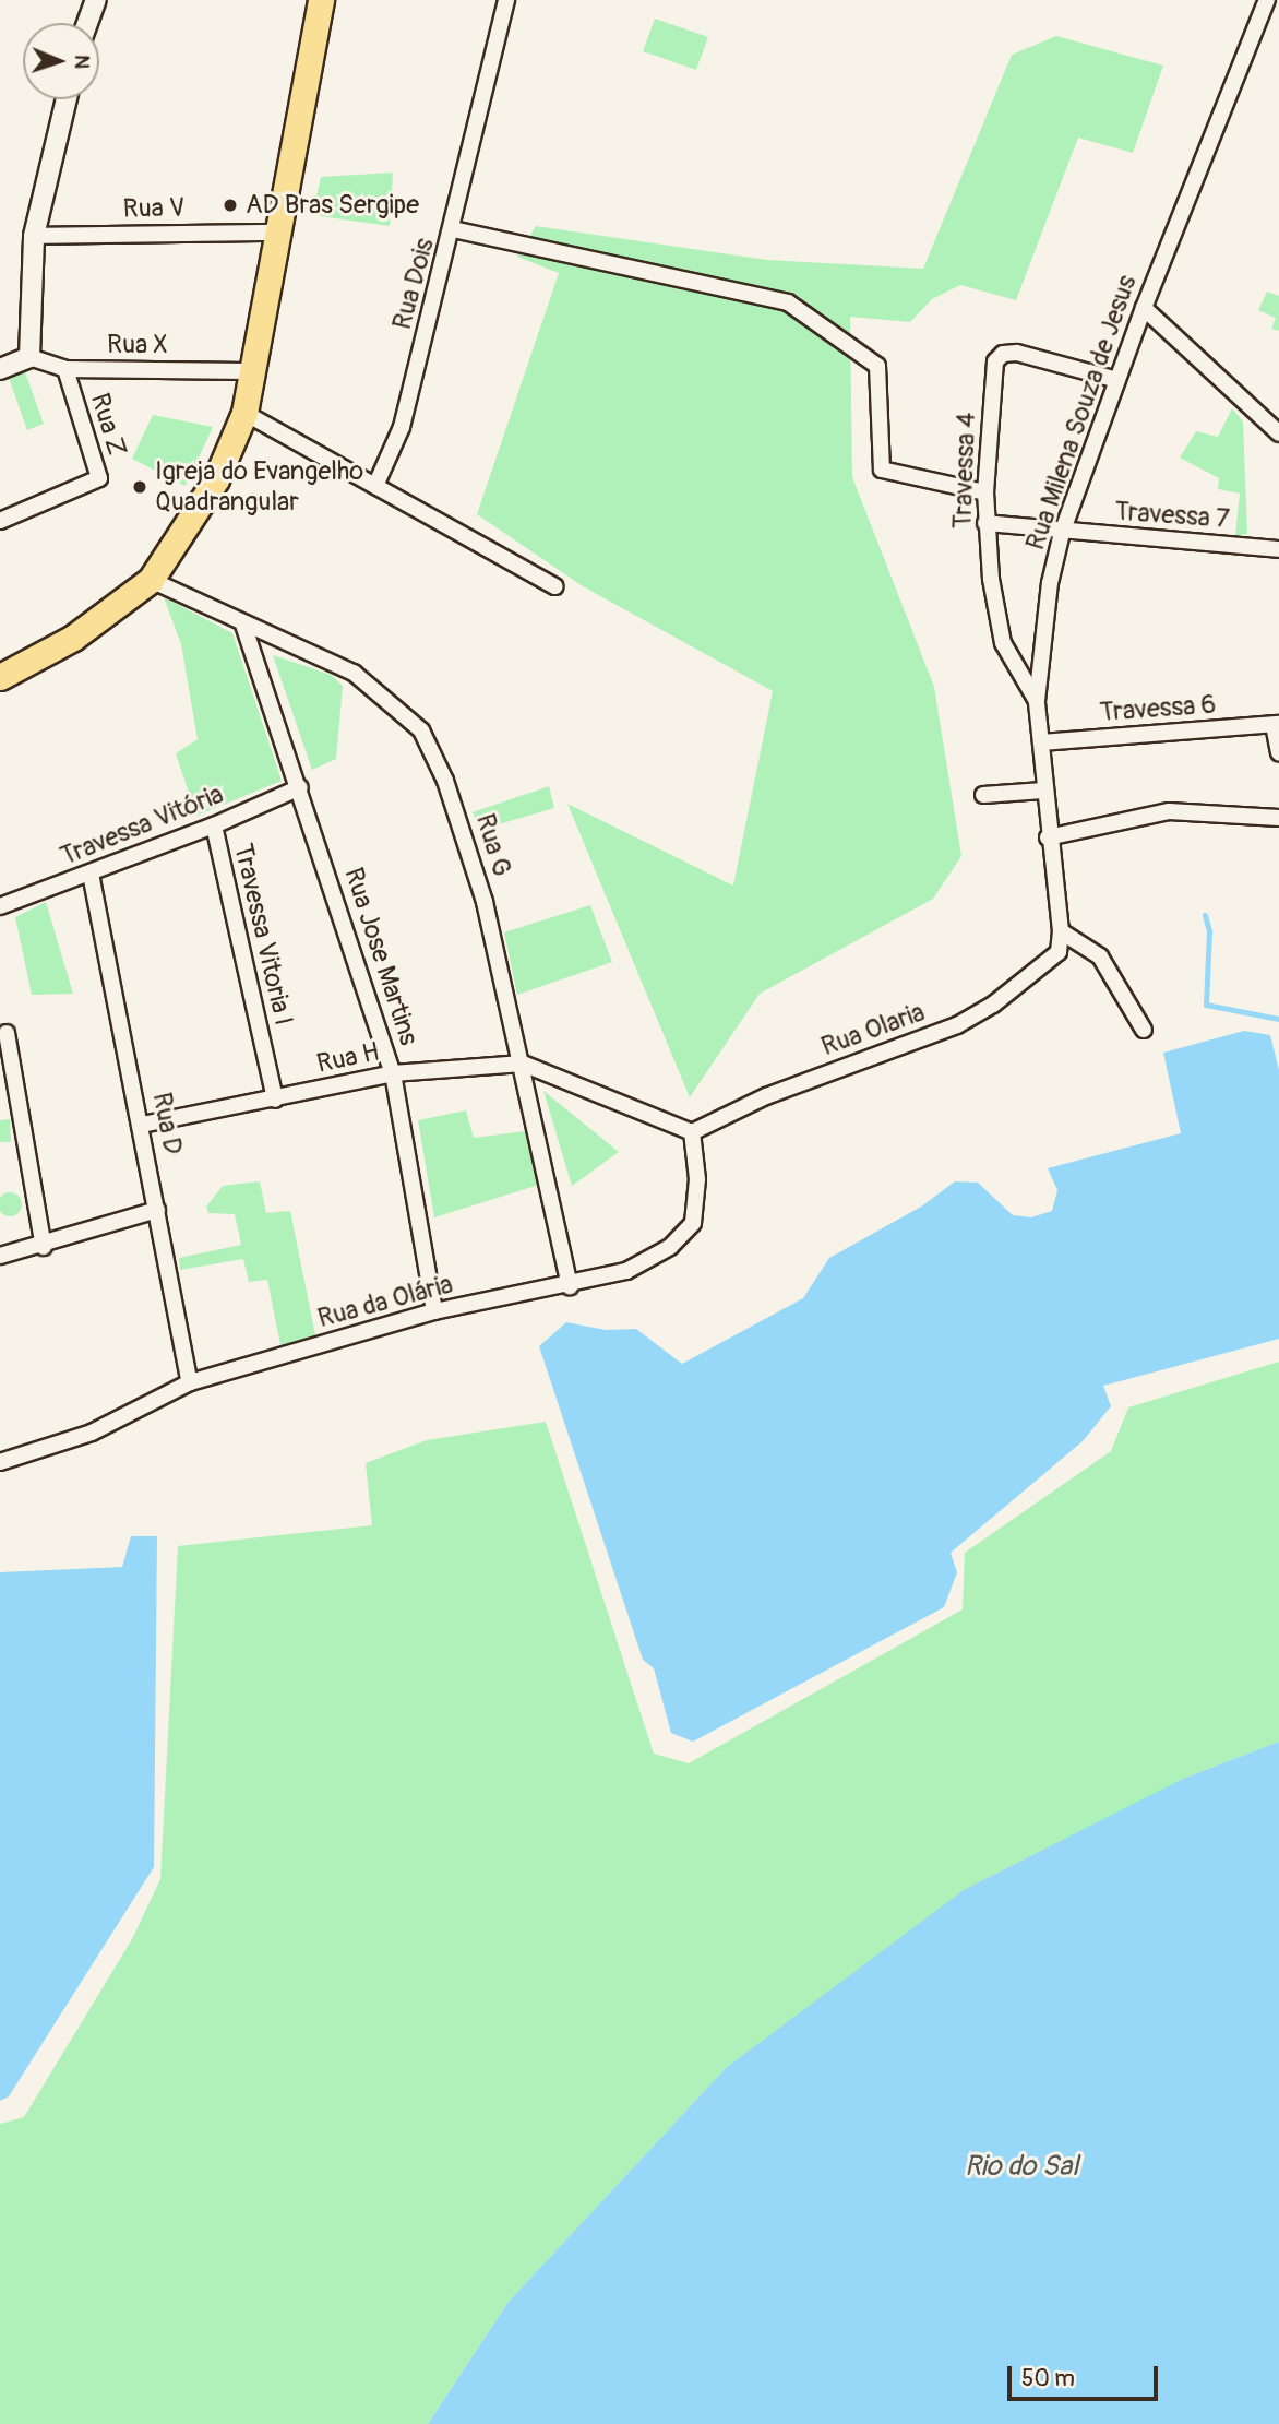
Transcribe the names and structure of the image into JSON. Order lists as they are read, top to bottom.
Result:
{
  "streets": {
    "street": [
      "Rua V",
      "Rua Dois",
      "Rua X",
      "Rua Milena Souza de Jesus",
      "Rua Z",
      "Travessa 4",
      "Travessa 7",
      "Travessa 6",
      "Travessa Vitória",
      "Rua G",
      "Travessa Vitoria I",
      "Rua Jose Martins",
      "Rua Olaria",
      "Rua H",
      "Rua D",
      "Rua da Olária"
    ]
  },
  "crossings": [
    ["Rua X", "Rua Z"],
    ["Rua Milena Souza de Jesus", "Travessa 4"],
    ["Rua Milena Souza de Jesus", "Travessa 7"],
    ["Rua Milena Souza de Jesus", "Travessa 6"],
    ["Rua Milena Souza de Jesus", "Rua Olaria"],
    ["Travessa 4", "Travessa 7"],
    ["Travessa Vitória", "Travessa Vitoria I"],
    ["Travessa Vitória", "Rua Jose Martins"],
    ["Travessa Vitória", "Rua D"],
    ["Rua G", "Rua Jose Martins"],
    ["Rua G", "Rua H"],
    ["Rua G", "Rua da Olária"],
    ["Travessa Vitoria I", "Rua H"],
    ["Rua Jose Martins", "Rua H"],
    ["Rua Jose Martins", "Rua da Olária"],
    ["Rua Olaria", "Rua H"],
    ["Rua Olaria", "Rua da Olária"],
    ["Rua H", "Rua D"],
    ["Rua H", "Rua da Olária"],
    ["Rua D", "Rua da Olária"]
  ],
  "water": ["Rio do Sal"],
  "places": ["AD Bras Sergipe", "Igreja do Evangelho Quadrangular"],
  "scale_bar": "50 m",
  "north": "right"
}
